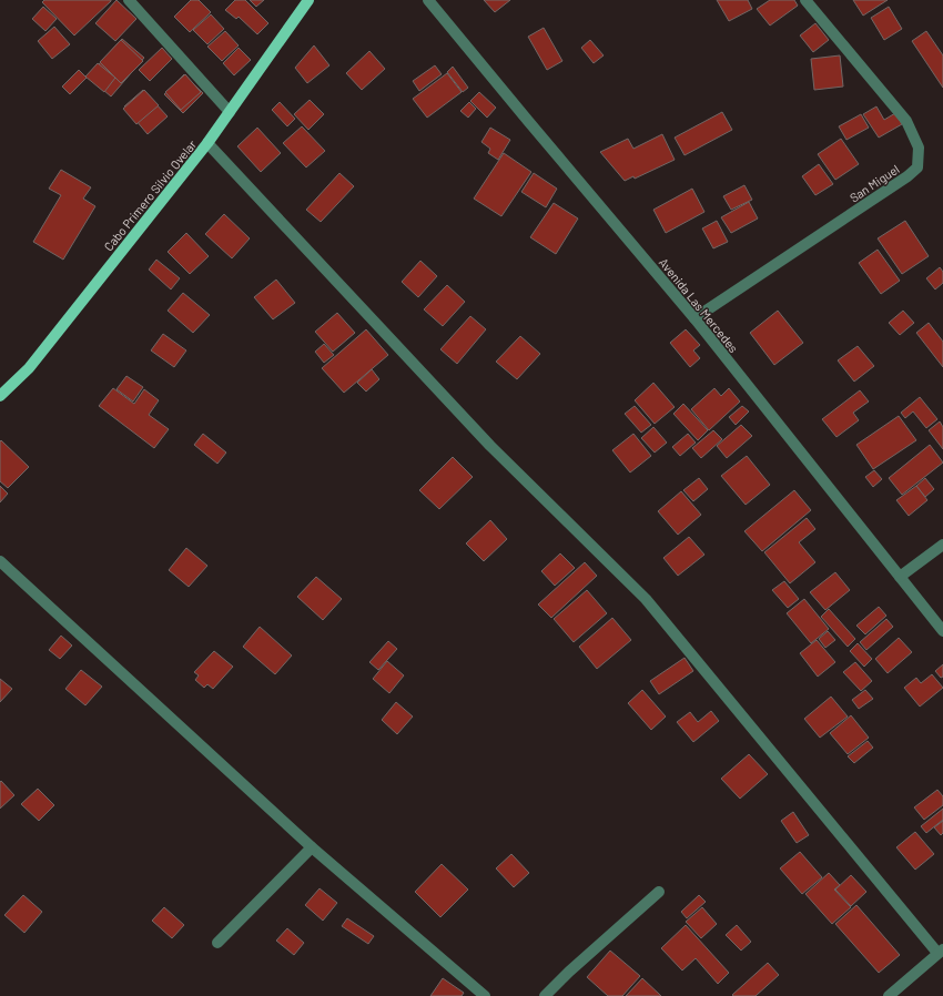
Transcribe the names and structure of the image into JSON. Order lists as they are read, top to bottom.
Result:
{
  "streets": {
    "main road": ["Cabo Primero Silvio Ovelar"],
    "street": ["San Miguel", "Avenida Las Mercedes"]
  },
  "crossings": [
    ["San Miguel", "Avenida Las Mercedes"]
  ]
}
